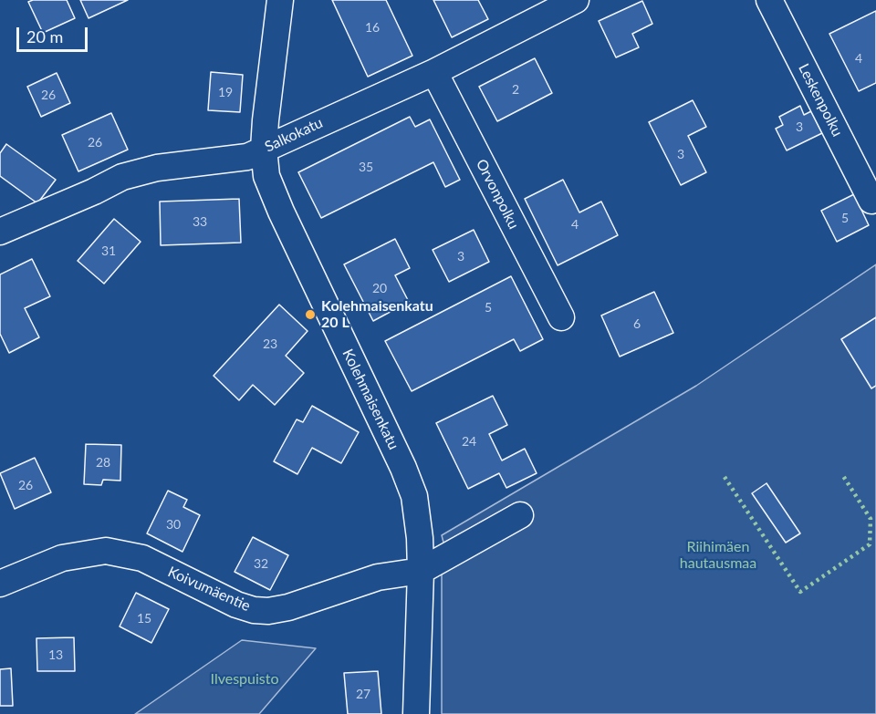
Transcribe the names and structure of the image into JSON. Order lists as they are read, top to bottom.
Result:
{
  "streets": {
    "street": [
      "Leskenpolku",
      "Salkokatu",
      "Orvonpolku",
      "Kolehmaisenkatu",
      "Koivumäentie"
    ]
  },
  "crossings": [
    ["Salkokatu", "Orvonpolku"],
    ["Salkokatu", "Kolehmaisenkatu"],
    ["Kolehmaisenkatu", "Koivumäentie"]
  ],
  "parks": ["Riihimäen hautausmaa", "Ilvespuisto"],
  "places": ["Kolehmaisenkatu 20 L"],
  "house_numbers": [
    "16",
    "4",
    "2",
    "19",
    "26",
    "3",
    "26",
    "3",
    "35",
    "5",
    "33",
    "4",
    "31",
    "3",
    "20",
    "5",
    "6",
    "23",
    "24",
    "28",
    "26",
    "30",
    "32",
    "15",
    "13",
    "27"
  ],
  "scale_bar": "20 m"
}
